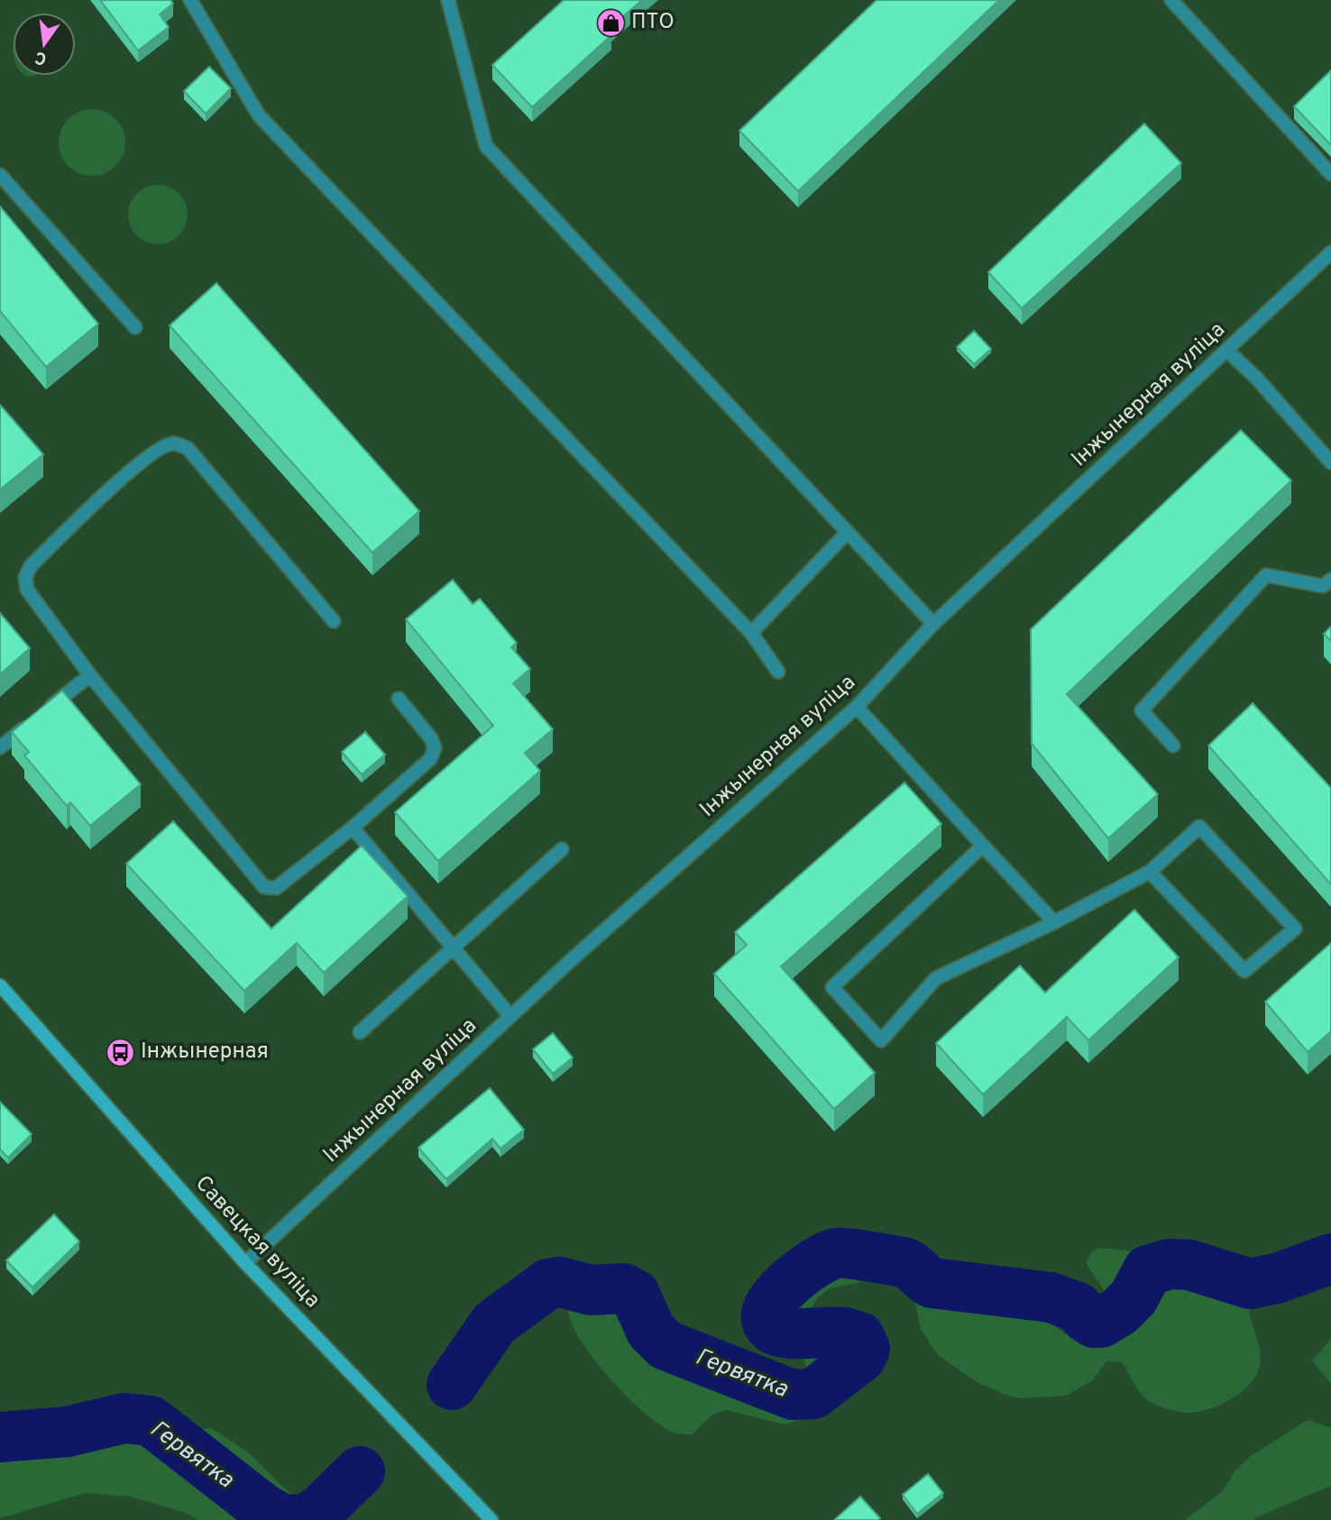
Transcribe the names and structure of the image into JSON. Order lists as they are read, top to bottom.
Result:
{
  "streets": {
    "main road": ["Савецкая вуліца"],
    "street": ["Інжынерная вуліца"]
  },
  "crossings": [
    ["Інжынерная вуліца", "Савецкая вуліца"]
  ],
  "water": ["Гервятка"],
  "places": {
    "shop": ["ПТО"],
    "bus stop": ["Інжынерная"]
  },
  "north": "bottom"
}
